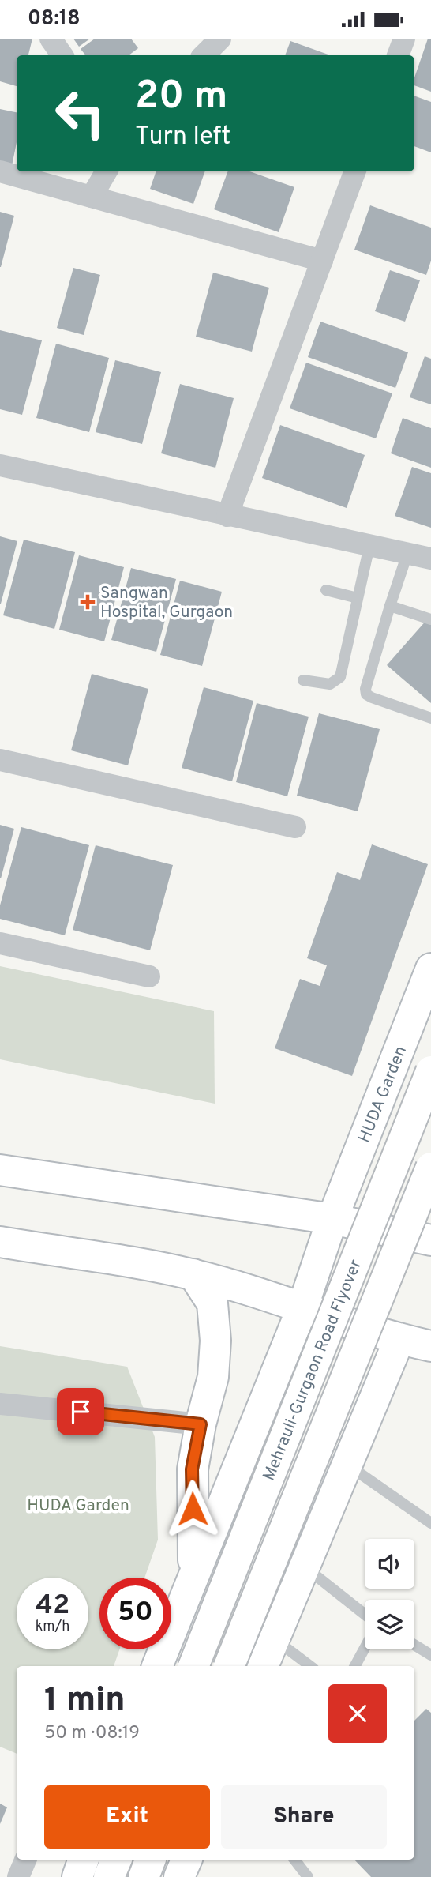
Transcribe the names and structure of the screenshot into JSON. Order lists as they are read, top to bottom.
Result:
{
  "streets": {
    "main road": ["HUDA Garden", "Mehrauli-Gurgaon Road Flyover"]
  },
  "parks": ["HUDA Garden"],
  "places": {
    "health": ["Sangwan Hospital, Gurgaon"]
  },
  "page": {
    "status": "08:18",
    "turn": ["20 m", "Turn left"],
    "speed": "42 km/h",
    "limit": "50",
    "heading": ["1 min", "50 m · 08:19"],
    "buttons": ["Exit", "Share"]
  }
}
